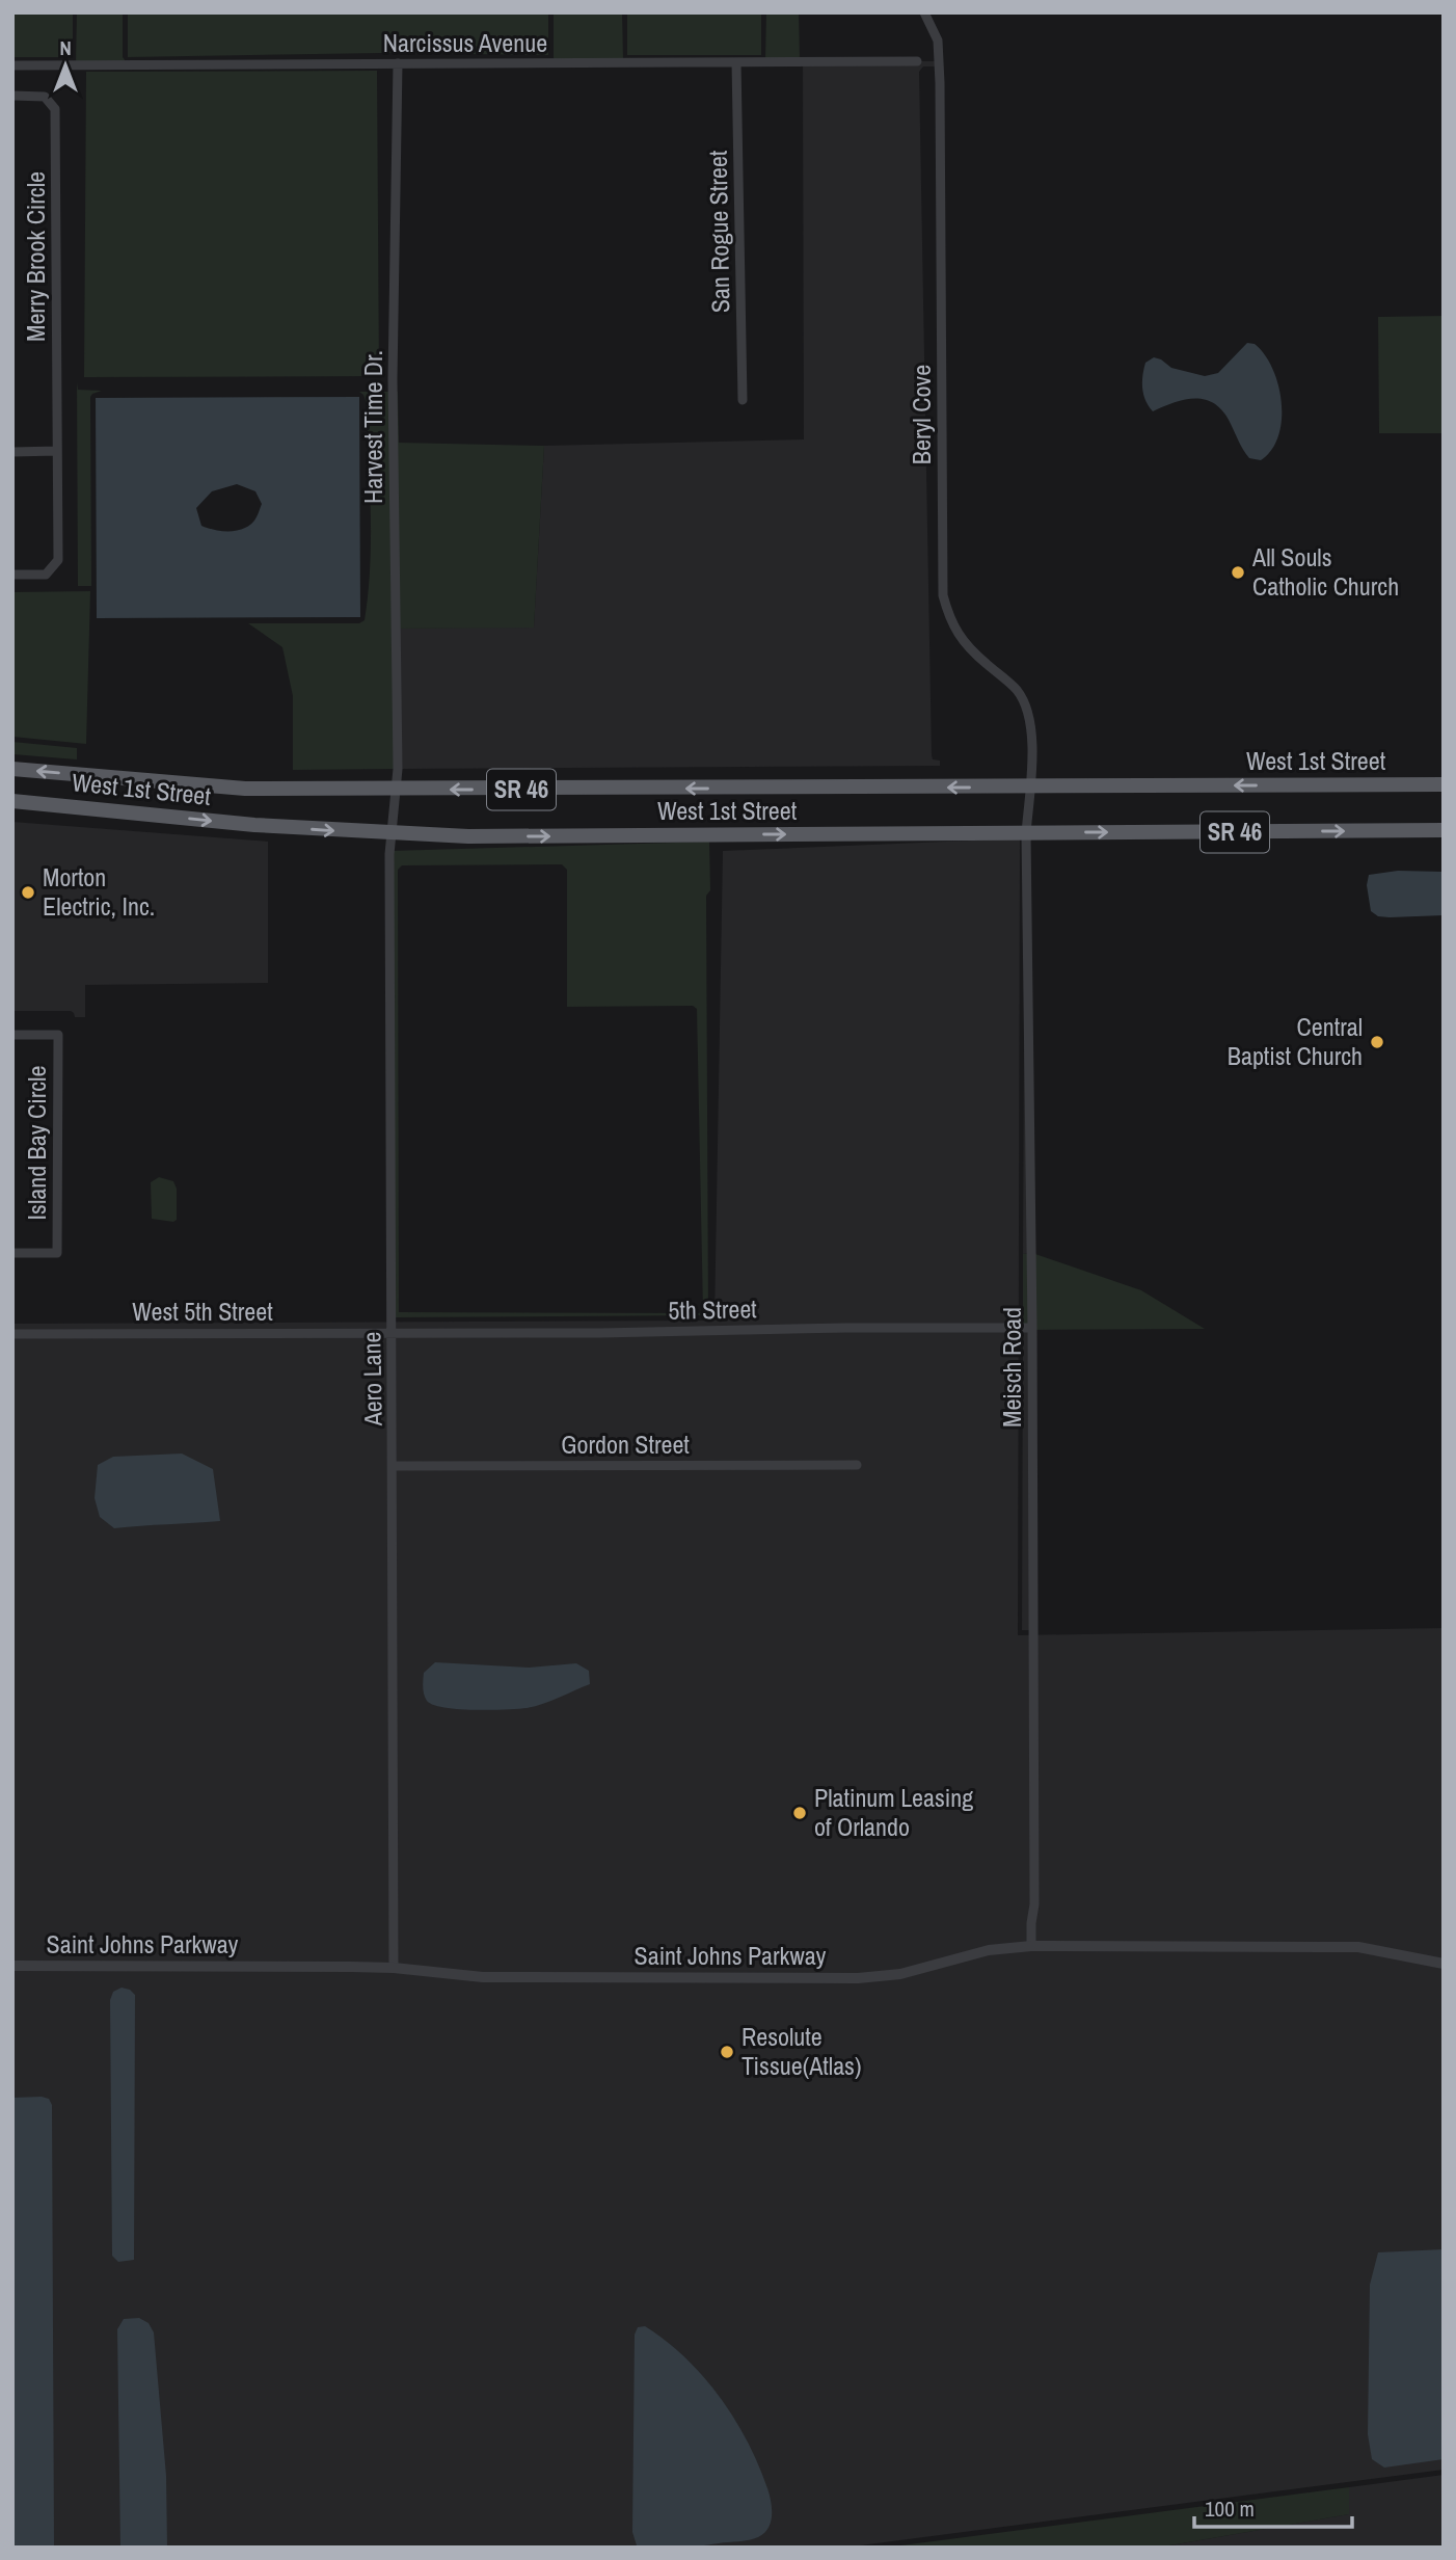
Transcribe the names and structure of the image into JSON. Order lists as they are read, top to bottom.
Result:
{
  "streets": {
    "main road": ["West 1st Street", "SR 46"],
    "street": [
      "Narcissus Avenue",
      "San Rogue Street",
      "Merry Brook Circle",
      "Beryl Cove",
      "Harvest Time Dr.",
      "Island Bay Circle",
      "5th Street",
      "West 5th Street",
      "Meisch Road",
      "Aero Lane",
      "Gordon Street",
      "Saint Johns Parkway"
    ]
  },
  "crossings": [
    ["Narcissus Avenue", "San Rogue Street"],
    ["Narcissus Avenue", "Harvest Time Dr."],
    ["Beryl Cove", "West 1st Street"],
    ["Beryl Cove", "Meisch Road"],
    ["Harvest Time Dr.", "West 1st Street"],
    ["Harvest Time Dr.", "Aero Lane"],
    ["West 1st Street", "Meisch Road"],
    ["West 1st Street", "Aero Lane"],
    ["5th Street", "West 5th Street"],
    ["5th Street", "Meisch Road"],
    ["5th Street", "Aero Lane"],
    ["West 5th Street", "Aero Lane"],
    ["Meisch Road", "Saint Johns Parkway"],
    ["Aero Lane", "Gordon Street"],
    ["Aero Lane", "Saint Johns Parkway"]
  ],
  "places": [
    "All Souls Catholic Church",
    "Morton Electric, Inc.",
    "Central Baptist Church",
    "Platinum Leasing of Orlando",
    "Resolute Tissue(Atlas)"
  ],
  "scale_bar": "100 m",
  "north": "top"
}
